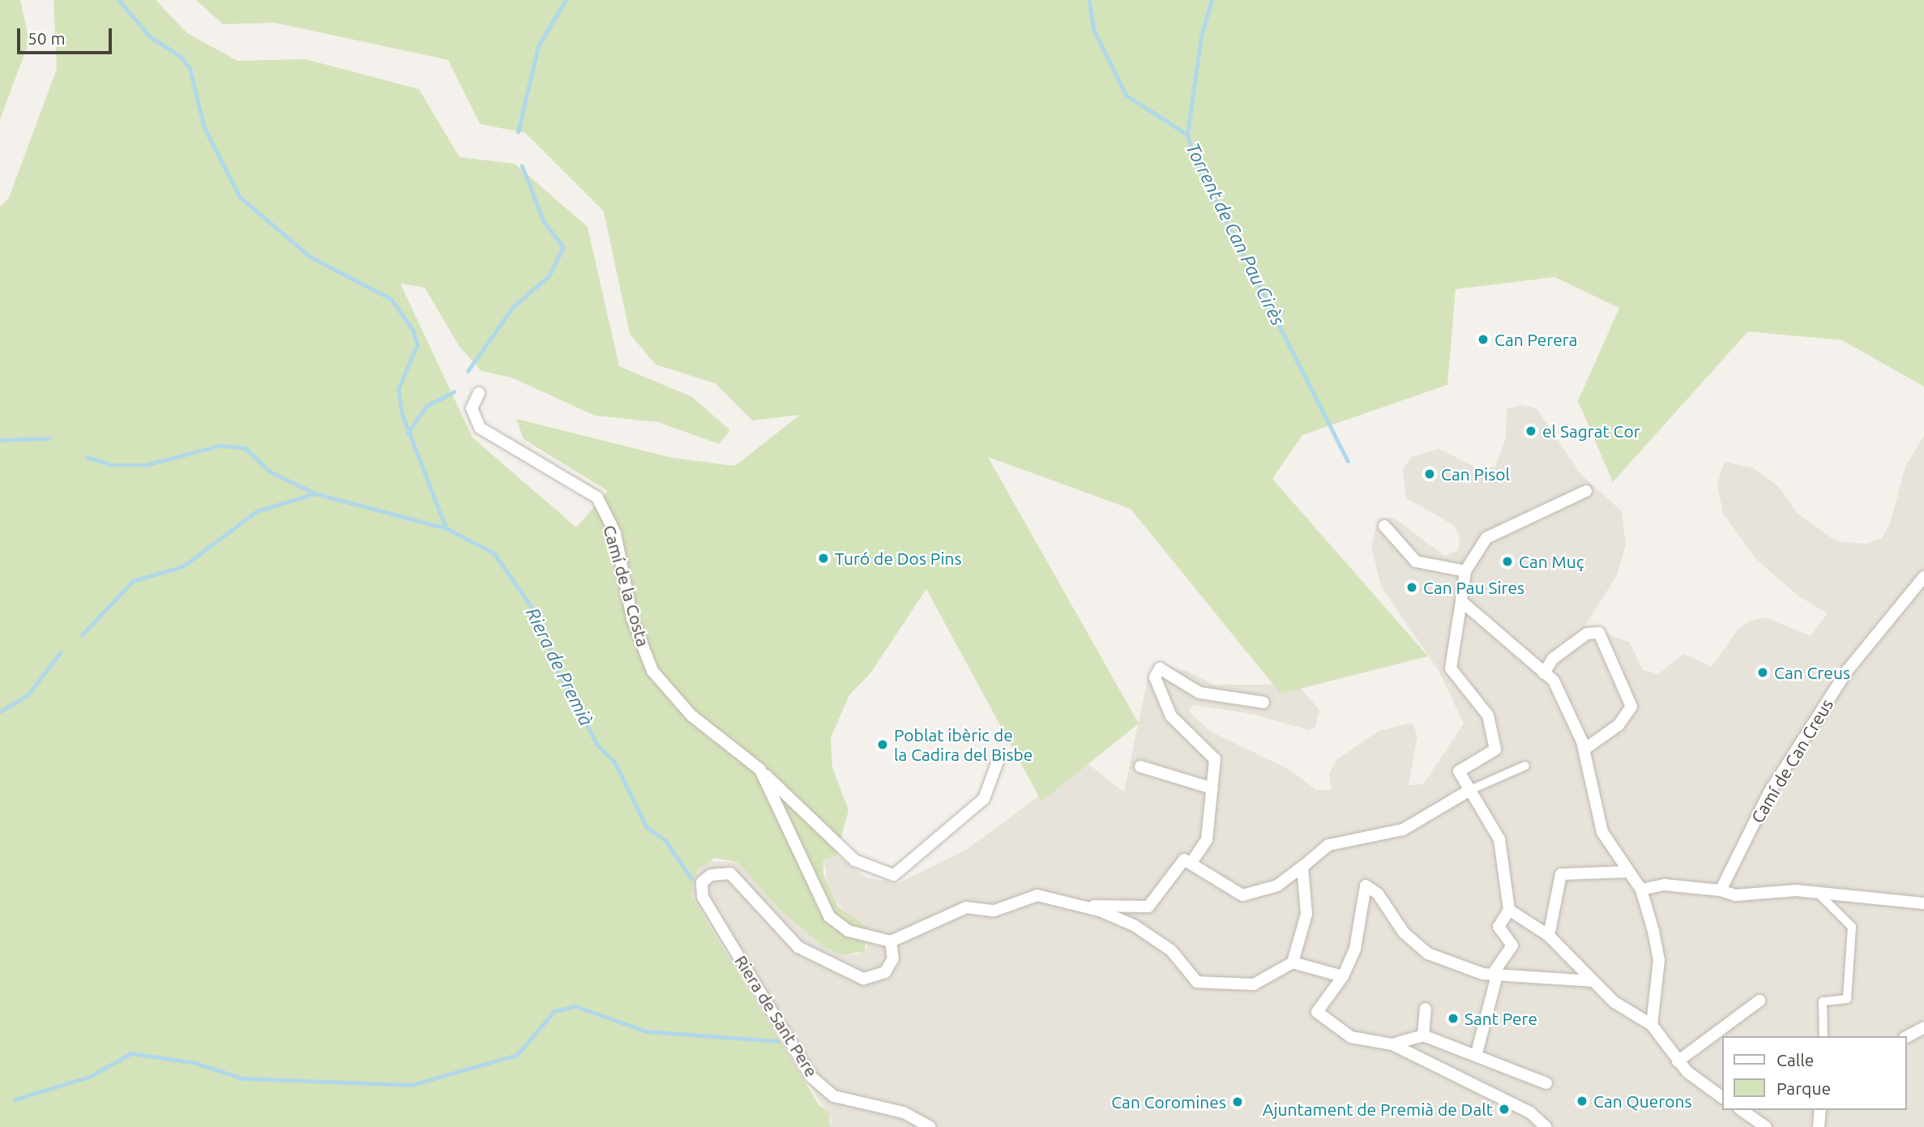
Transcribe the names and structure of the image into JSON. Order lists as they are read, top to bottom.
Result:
{
  "streets": {
    "street": ["Camí de la Costa", "Camí de Can Creus", "Riera de Sant Pere"]
  },
  "crossings": [
    ["Camí de la Costa", "Riera de Sant Pere"]
  ],
  "water": ["Torrent de Can Pau Cirès", "Riera de Premià"],
  "places": [
    "Can Perera",
    "el Sagrat Cor",
    "Can Pisol",
    "Turó de Dos Pins",
    "Can Muç",
    "Can Pau Sires",
    "Can Creus",
    "Poblat ibèric de la Cadira del Bisbe",
    "Sant Pere",
    "Can Querons",
    "Can Coromines",
    "Ajuntament de Premià de Dalt"
  ],
  "legend": ["Calle", "Parque"],
  "scale_bar": "50 m"
}
